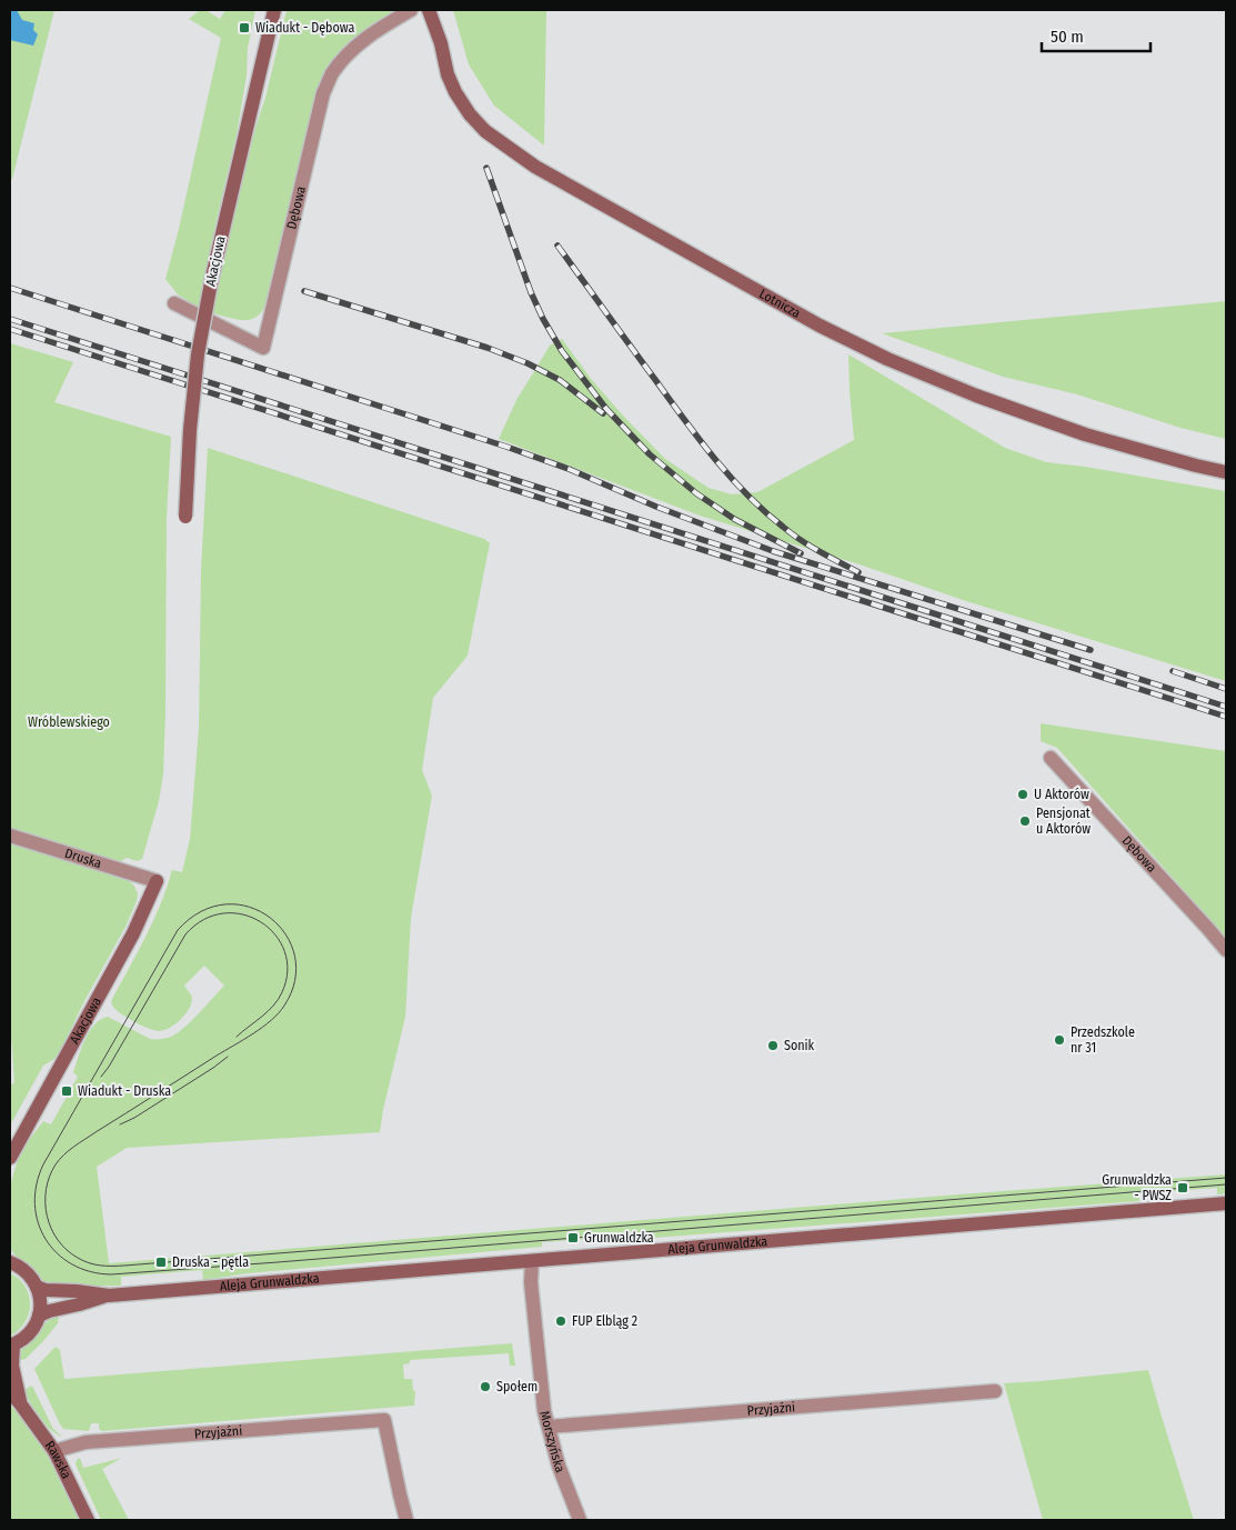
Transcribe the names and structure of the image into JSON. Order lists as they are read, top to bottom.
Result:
{
  "streets": {
    "street": [
      "Dębowa",
      "Akacjowa",
      "Lotnicza",
      "Druska",
      "Aleja Grunwaldzka",
      "Przyjaźni",
      "Morszyńska",
      "Rawska"
    ]
  },
  "crossings": [
    ["Akacjowa", "Druska"],
    ["Aleja Grunwaldzka", "Morszyńska"],
    ["Przyjaźni", "Morszyńska"],
    ["Przyjaźni", "Rawska"]
  ],
  "parks": ["Wróblewskiego"],
  "places": {
    "transit": [
      "Wiadukt - Dębowa",
      "Wiadukt - Druska",
      "Grunwaldzka - PWSZ",
      "Grunwaldzka",
      "Druska - pętla"
    ],
    "other": [
      "U Aktorów",
      "Pensjonat u Aktorów",
      "Przedszkole nr 31",
      "Sonik",
      "FUP Elbląg 2",
      "Społem"
    ]
  },
  "scale_bar": "50 m"
}
